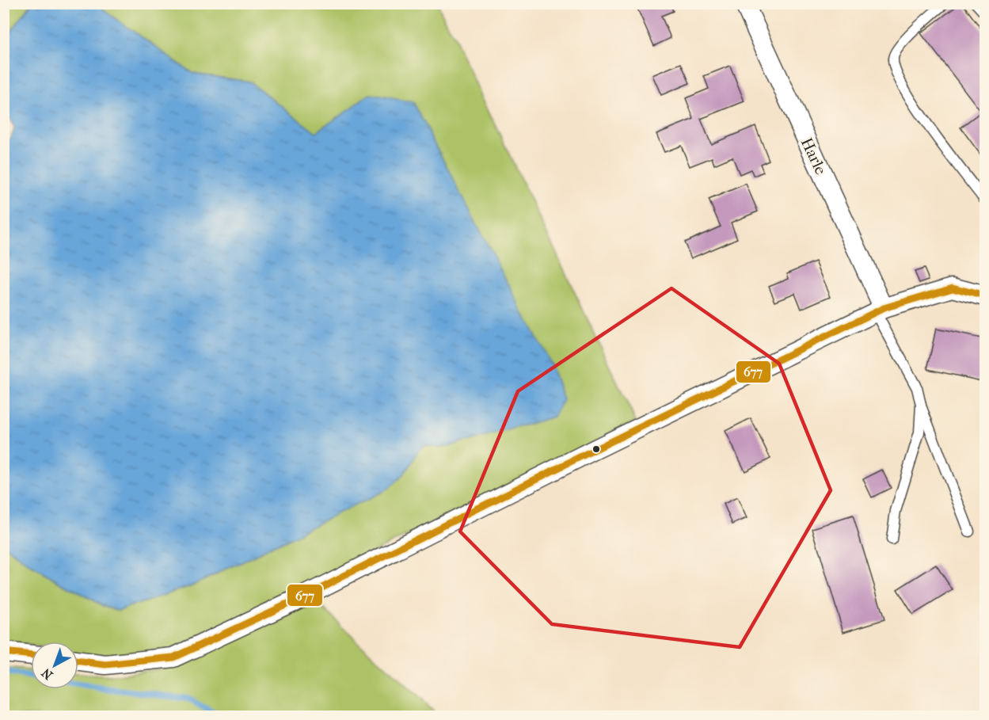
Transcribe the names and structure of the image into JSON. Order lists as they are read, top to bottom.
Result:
{
  "streets": {
    "street": ["Harle"]
  },
  "lines": ["transit line 677"],
  "north": "bottom left"
}
